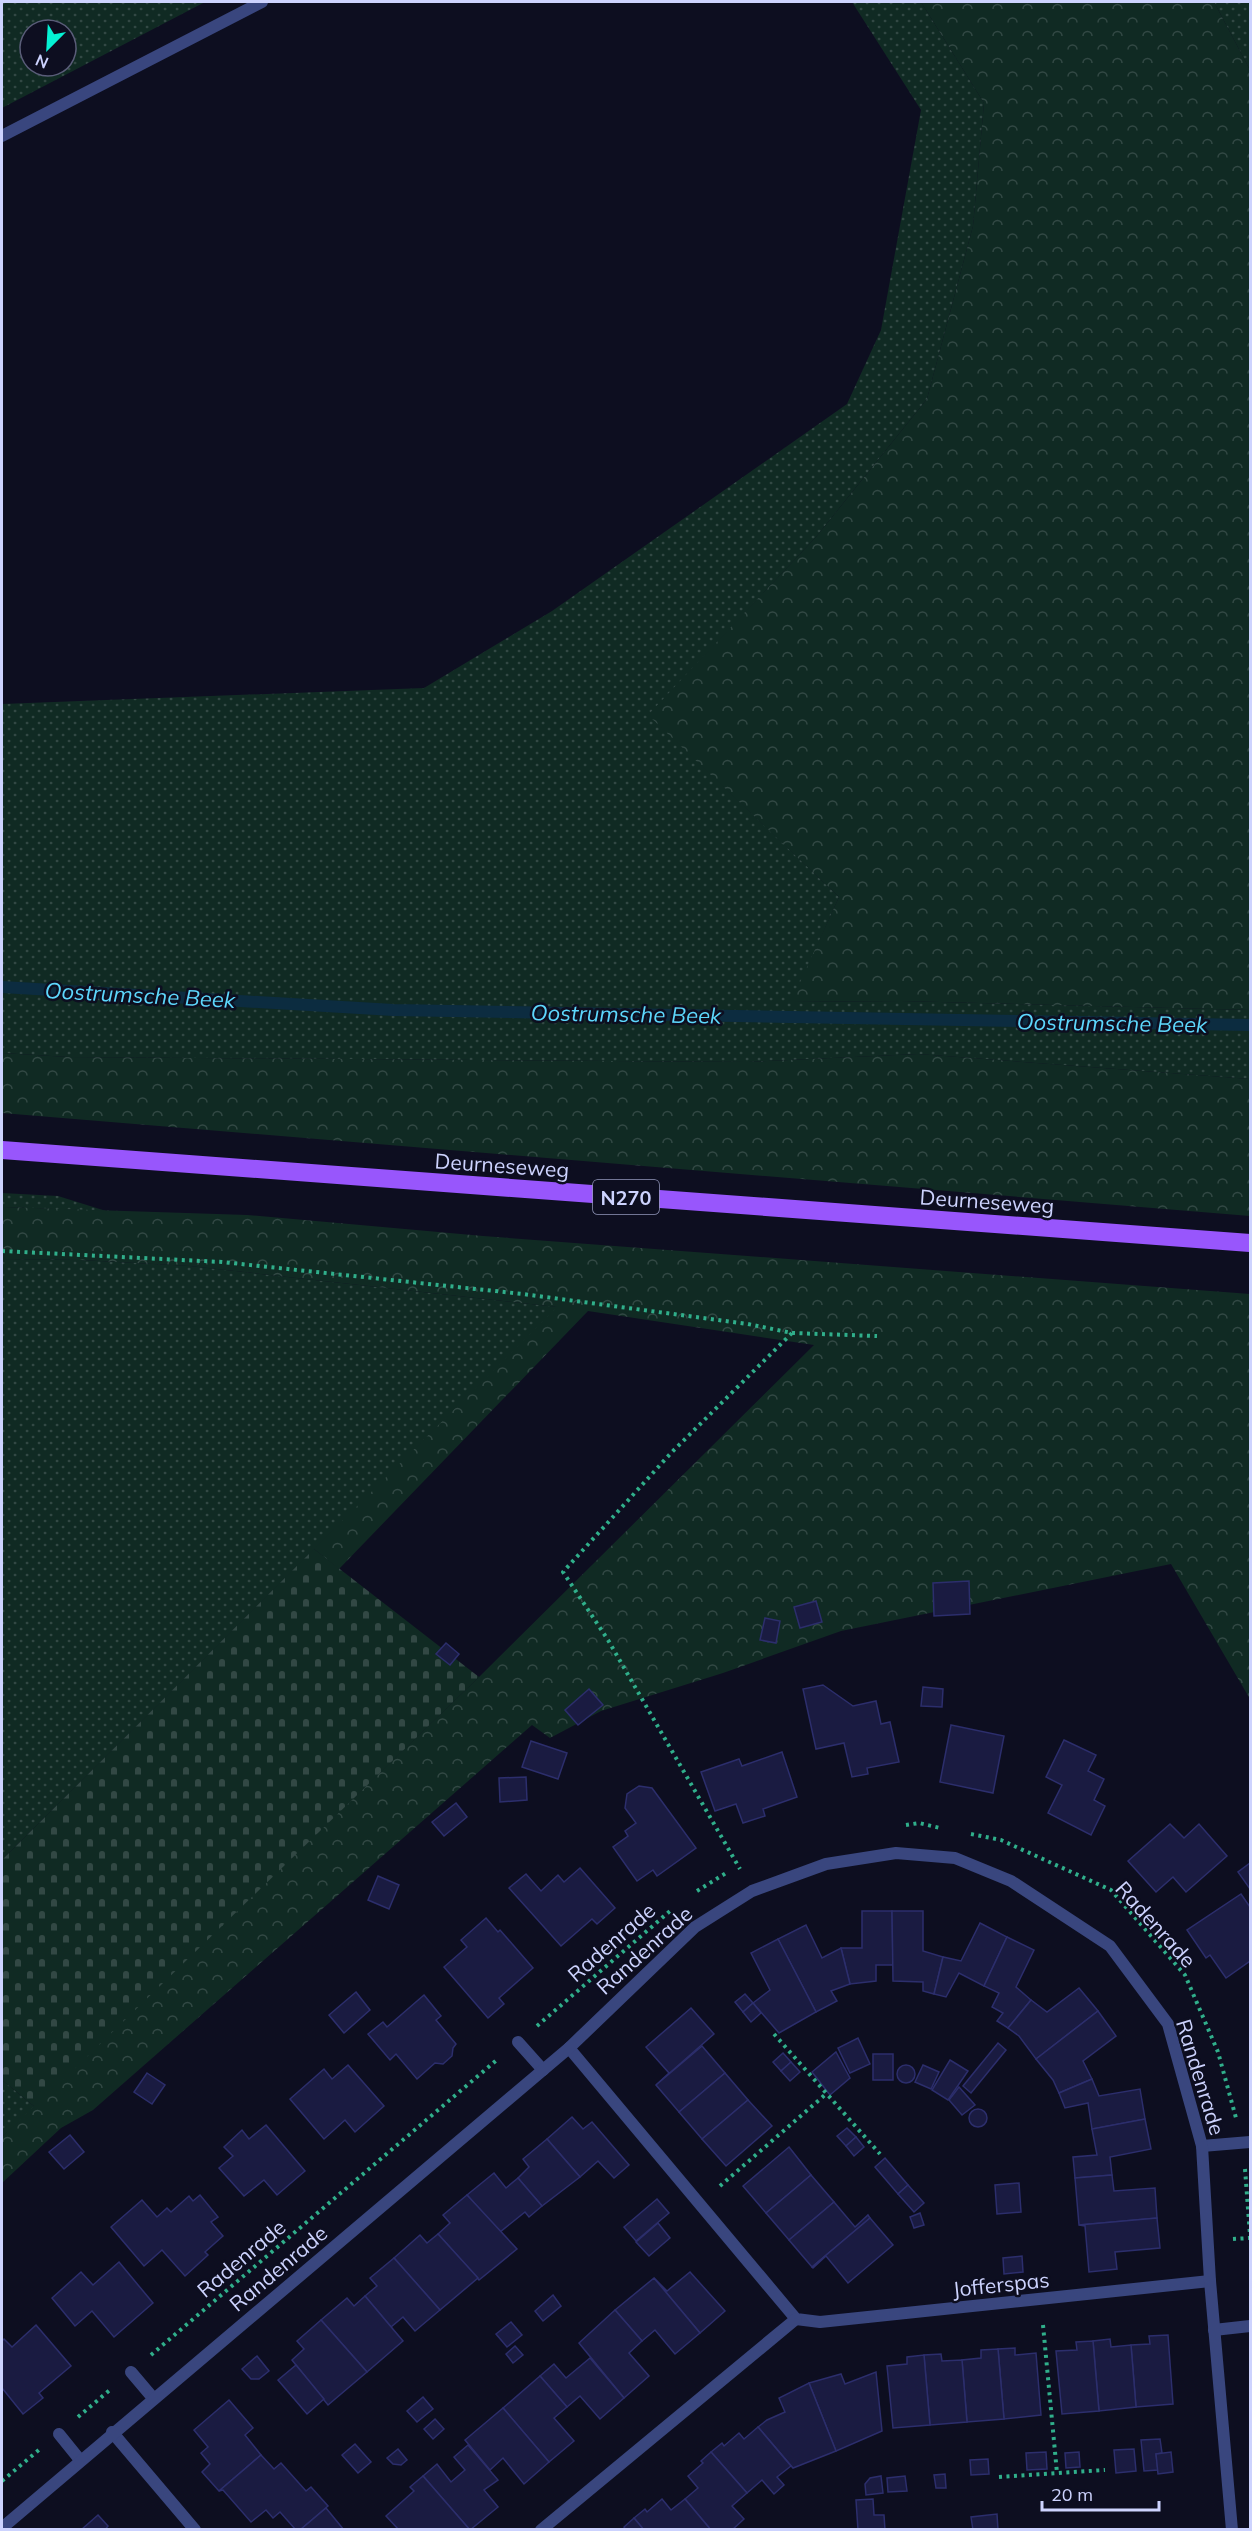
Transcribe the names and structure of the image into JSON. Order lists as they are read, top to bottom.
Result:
{
  "streets": {
    "main road": ["Deurneseweg", "N270"],
    "street": ["Randenrade", "Jofferspas"],
    "path": ["Radenrade"]
  },
  "crossings": [
    ["Randenrade", "Jofferspas"]
  ],
  "water": ["Oostrumsche Beek"],
  "scale_bar": "20 m",
  "north": "bottom left"
}
